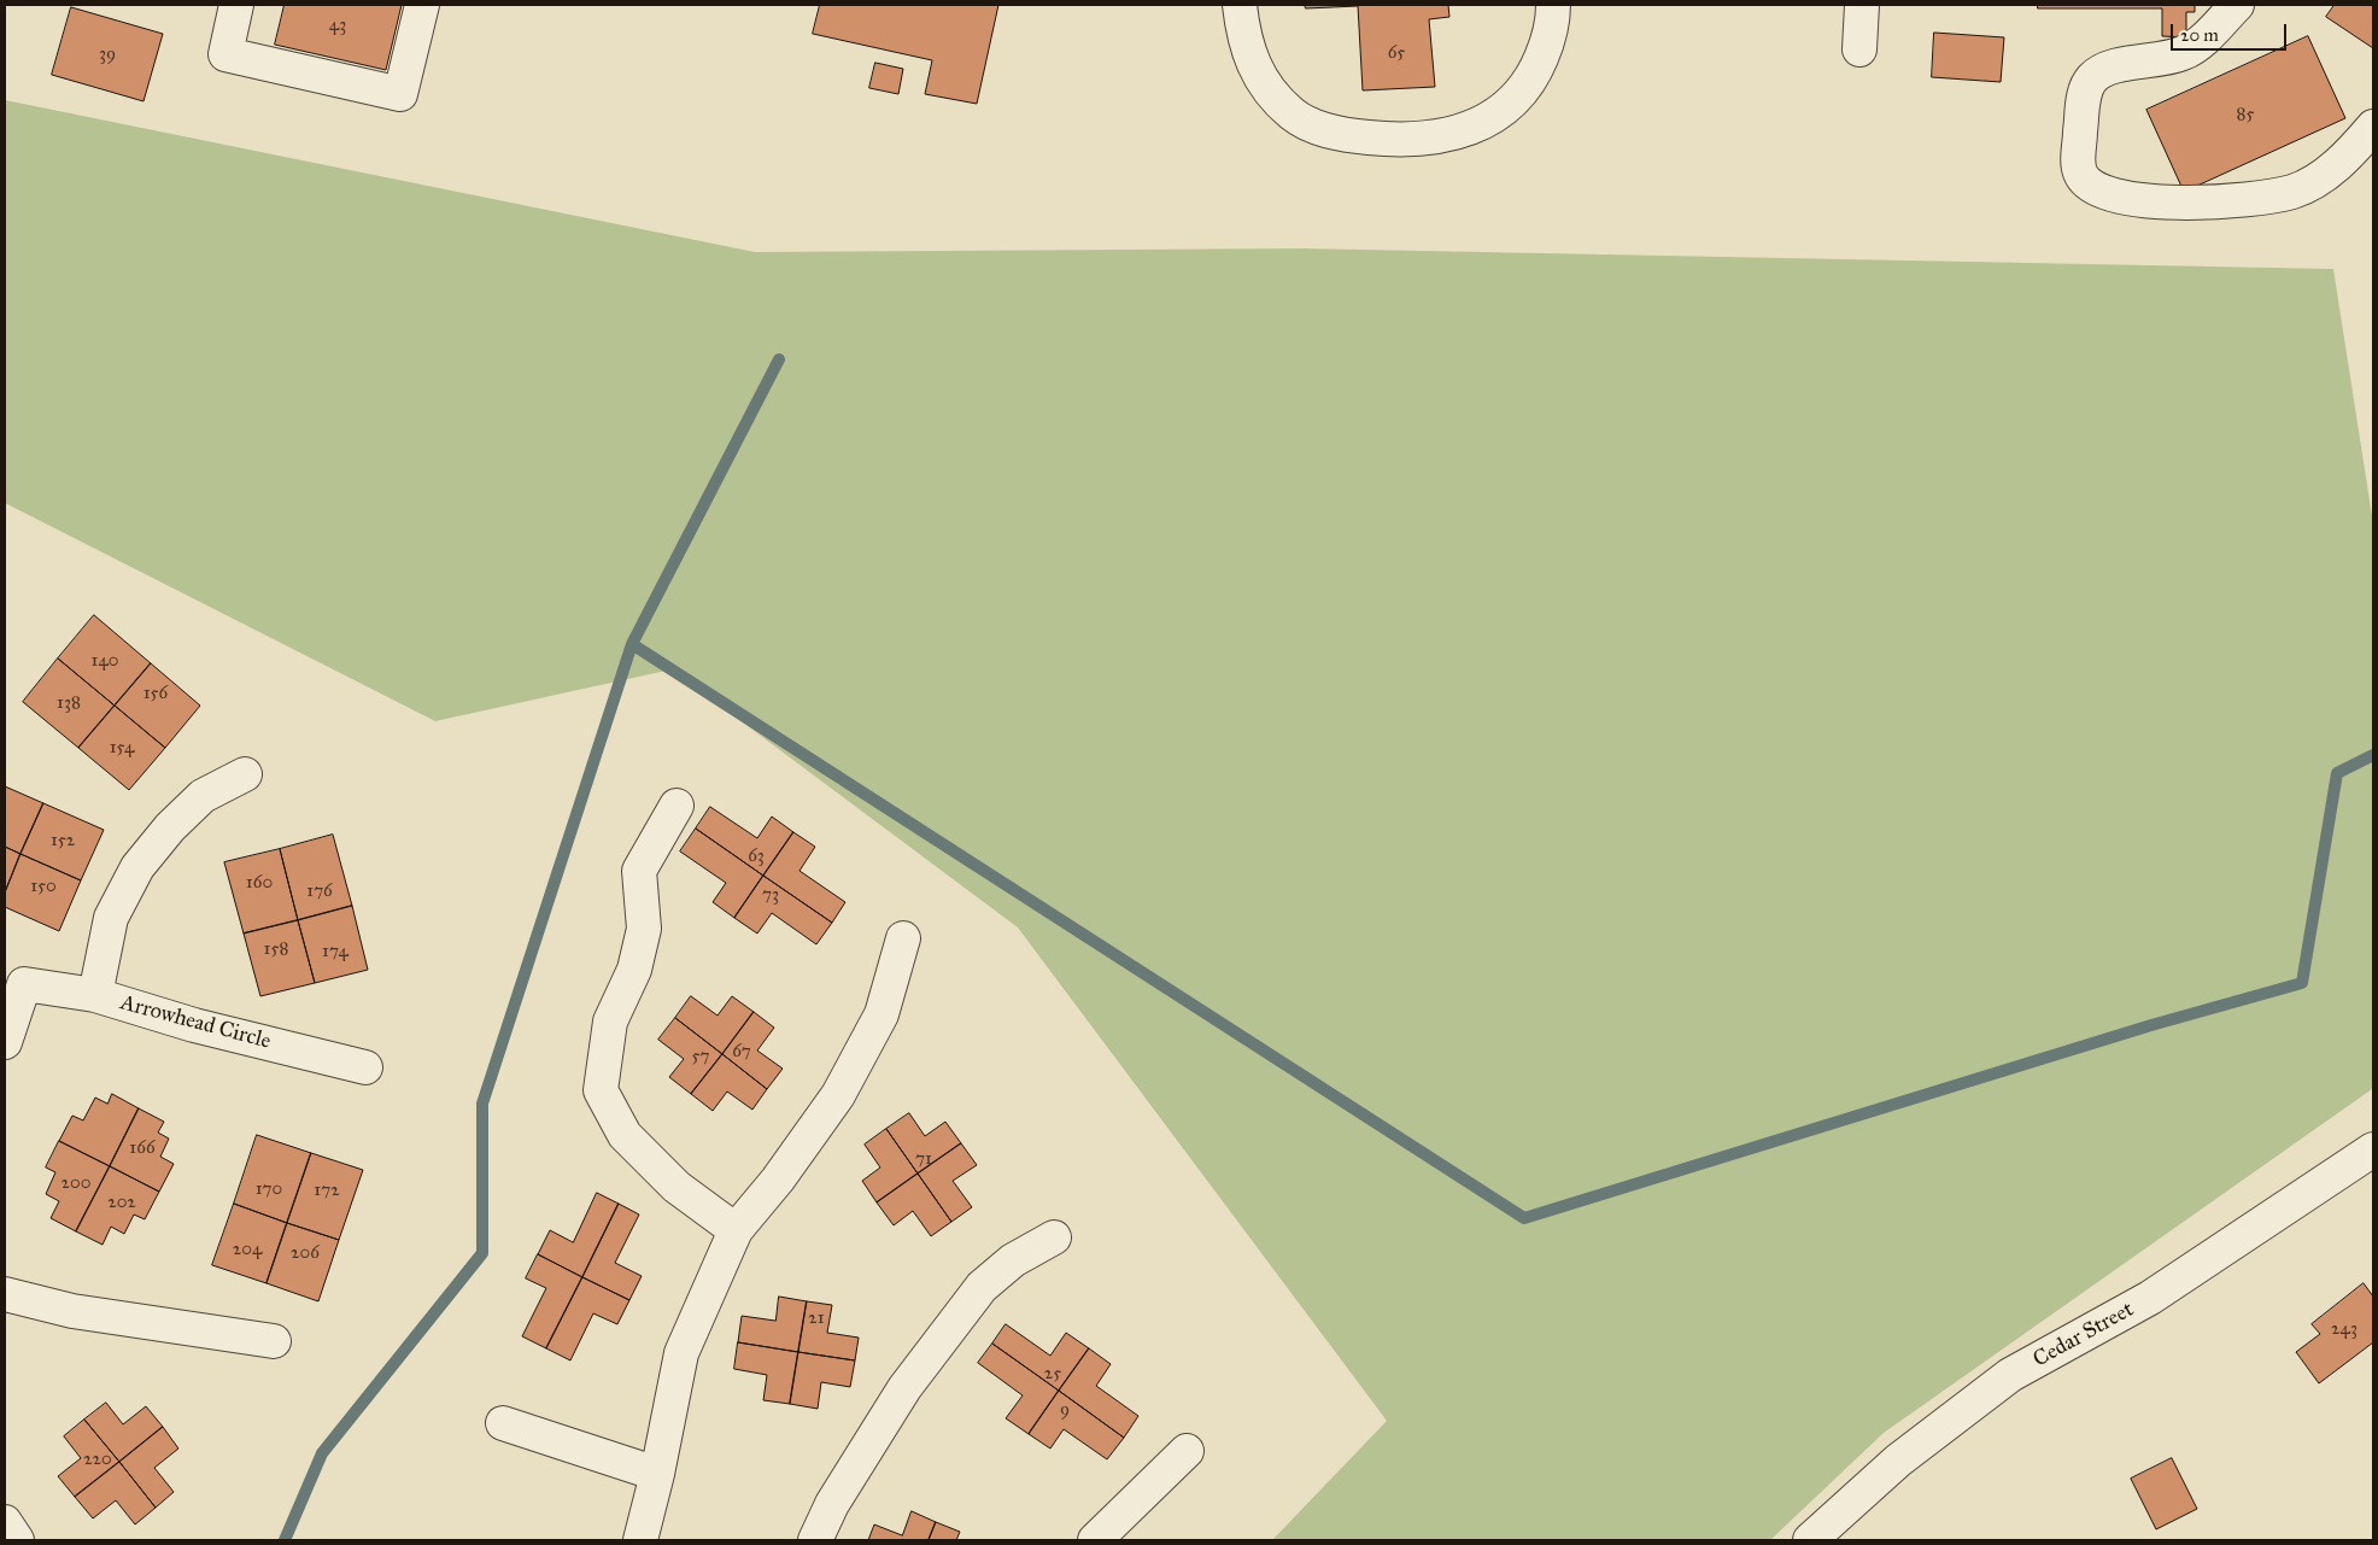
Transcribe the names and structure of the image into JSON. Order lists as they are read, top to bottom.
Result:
{
  "streets": {
    "street": ["Arrowhead Circle", "Cedar Street"]
  },
  "house_numbers": [
    "43",
    "65",
    "39",
    "85",
    "140",
    "156",
    "138",
    "154",
    "152",
    "63",
    "160",
    "150",
    "176",
    "73",
    "158",
    "174",
    "67",
    "57",
    "166",
    "71",
    "200",
    "170",
    "172",
    "202",
    "204",
    "206",
    "21",
    "243",
    "25",
    "9",
    "220"
  ],
  "scale_bar": "20 m"
}
